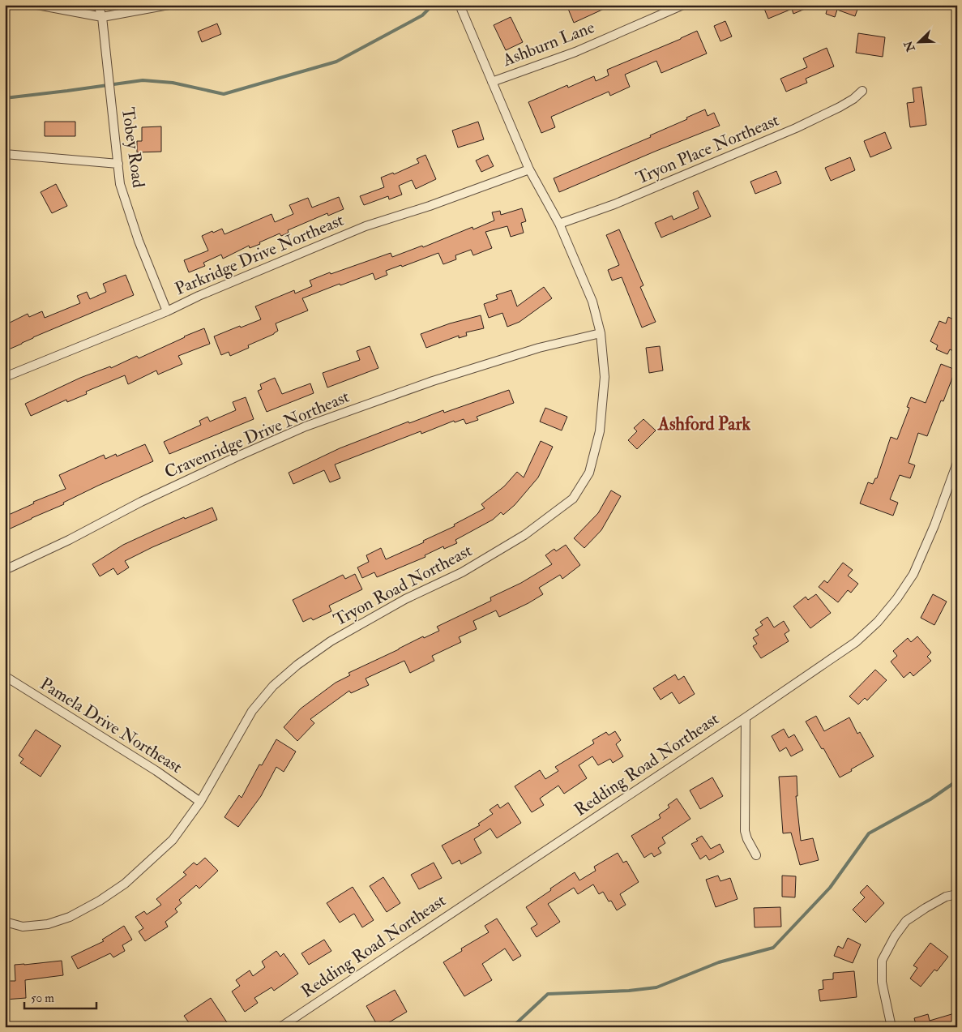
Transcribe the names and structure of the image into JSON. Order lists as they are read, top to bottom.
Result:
{
  "streets": {
    "street": [
      "Ashburn Lane",
      "Tobey Road",
      "Tryon Place Northeast",
      "Parkridge Drive Northeast",
      "Cravenridge Drive Northeast",
      "Tryon Road Northeast",
      "Pamela Drive Northeast",
      "Redding Road Northeast"
    ]
  },
  "crossings": [
    ["Ashburn Lane", "Tryon Road Northeast"],
    ["Tobey Road", "Parkridge Drive Northeast"],
    ["Tryon Place Northeast", "Tryon Road Northeast"],
    ["Parkridge Drive Northeast", "Tryon Road Northeast"],
    ["Cravenridge Drive Northeast", "Tryon Road Northeast"],
    ["Tryon Road Northeast", "Pamela Drive Northeast"]
  ],
  "districts": ["Ashford Park"],
  "scale_bar": "50 m",
  "north": "bottom left"
}
